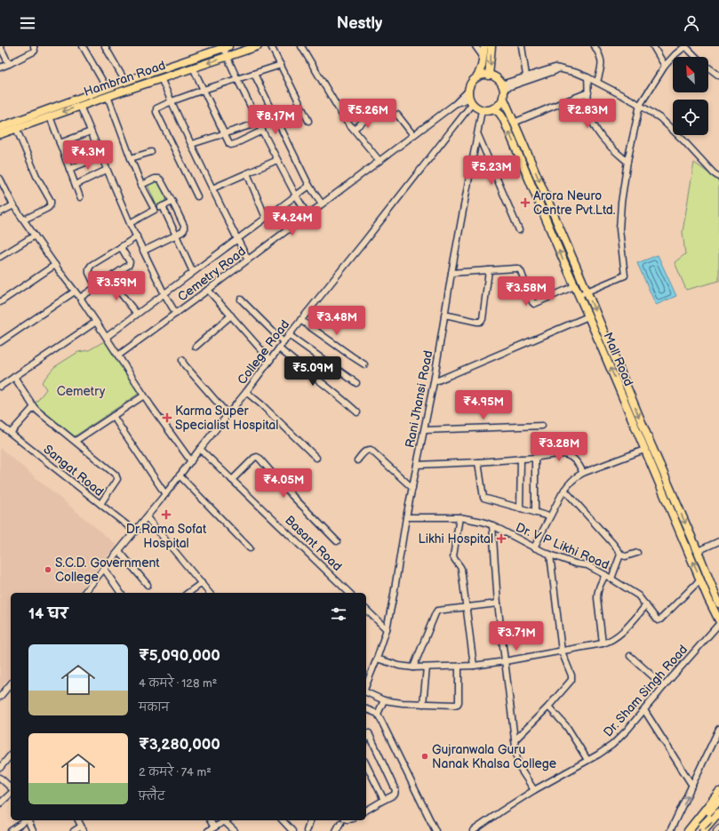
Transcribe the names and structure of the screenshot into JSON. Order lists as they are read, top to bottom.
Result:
{
  "streets": {
    "main road": ["Hambran Road", "Mall Road"],
    "street": [
      "Cemetry Road",
      "College Road",
      "Rani Jhansi Road",
      "Sangat Road",
      "Basant Road",
      "Dr. V P Likhi Road",
      "Dr. Sham Singh Road"
    ]
  },
  "crossings": [
    ["Cemetry Road", "College Road"],
    ["Cemetry Road", "Mall Road"],
    ["Cemetry Road", "Rani Jhansi Road"],
    ["College Road", "Mall Road"],
    ["College Road", "Rani Jhansi Road"],
    ["College Road", "Sangat Road"],
    ["College Road", "Basant Road"],
    ["Mall Road", "Rani Jhansi Road"],
    ["Mall Road", "Dr. V P Likhi Road"],
    ["Rani Jhansi Road", "Dr. V P Likhi Road"]
  ],
  "parks": ["Cemetry"],
  "places": {
    "health": [
      "Arora Neuro Centre Pvt.Ltd.",
      "Karma Super Specialist Hospital",
      "Dr.Rama Sofat Hospital",
      "Likhi Hospital"
    ],
    "other": ["S.C.D. Government College", "Gujranwala Guru Nanak Khalsa College"]
  },
  "north": "top left",
  "page": {
    "header": "Nestly",
    "price": [
      "₹5.26M",
      "₹2.83M",
      "₹8.17M",
      "₹4.3M",
      "₹5.23M",
      "₹4.24M",
      "₹3.59M",
      "₹3.58M",
      "₹3.48M",
      "₹5.09M",
      "₹4.95M",
      "₹3.28M",
      "₹4.05M",
      "₹3.71M"
    ],
    "heading": "14 घर",
    "list": [
      {
        "name": "₹5,090,000",
        "note": "4 कमरे · 128 m² · मकान"
      },
      {
        "name": "₹3,280,000",
        "note": "2 कमरे · 74 m² · फ़्लैट"
      }
    ]
  }
}
